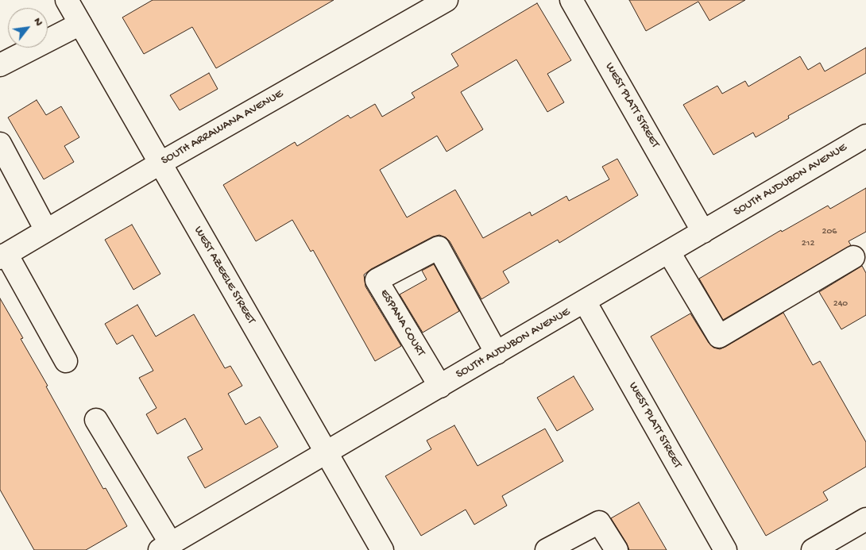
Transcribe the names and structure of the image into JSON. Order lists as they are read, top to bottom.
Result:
{
  "streets": {
    "street": [
      "WEST PLATT STREET",
      "SOUTH ARRAWANA AVENUE",
      "SOUTH AUDUBON AVENUE",
      "WEST AZEELE STREET",
      "ESPANA COURT"
    ]
  },
  "crossings": [
    ["WEST PLATT STREET", "SOUTH AUDUBON AVENUE"],
    ["SOUTH ARRAWANA AVENUE", "WEST AZEELE STREET"],
    ["SOUTH AUDUBON AVENUE", "WEST AZEELE STREET"],
    ["SOUTH AUDUBON AVENUE", "ESPANA COURT"]
  ],
  "house_numbers": ["206", "212", "240"],
  "north": "top right"
}
